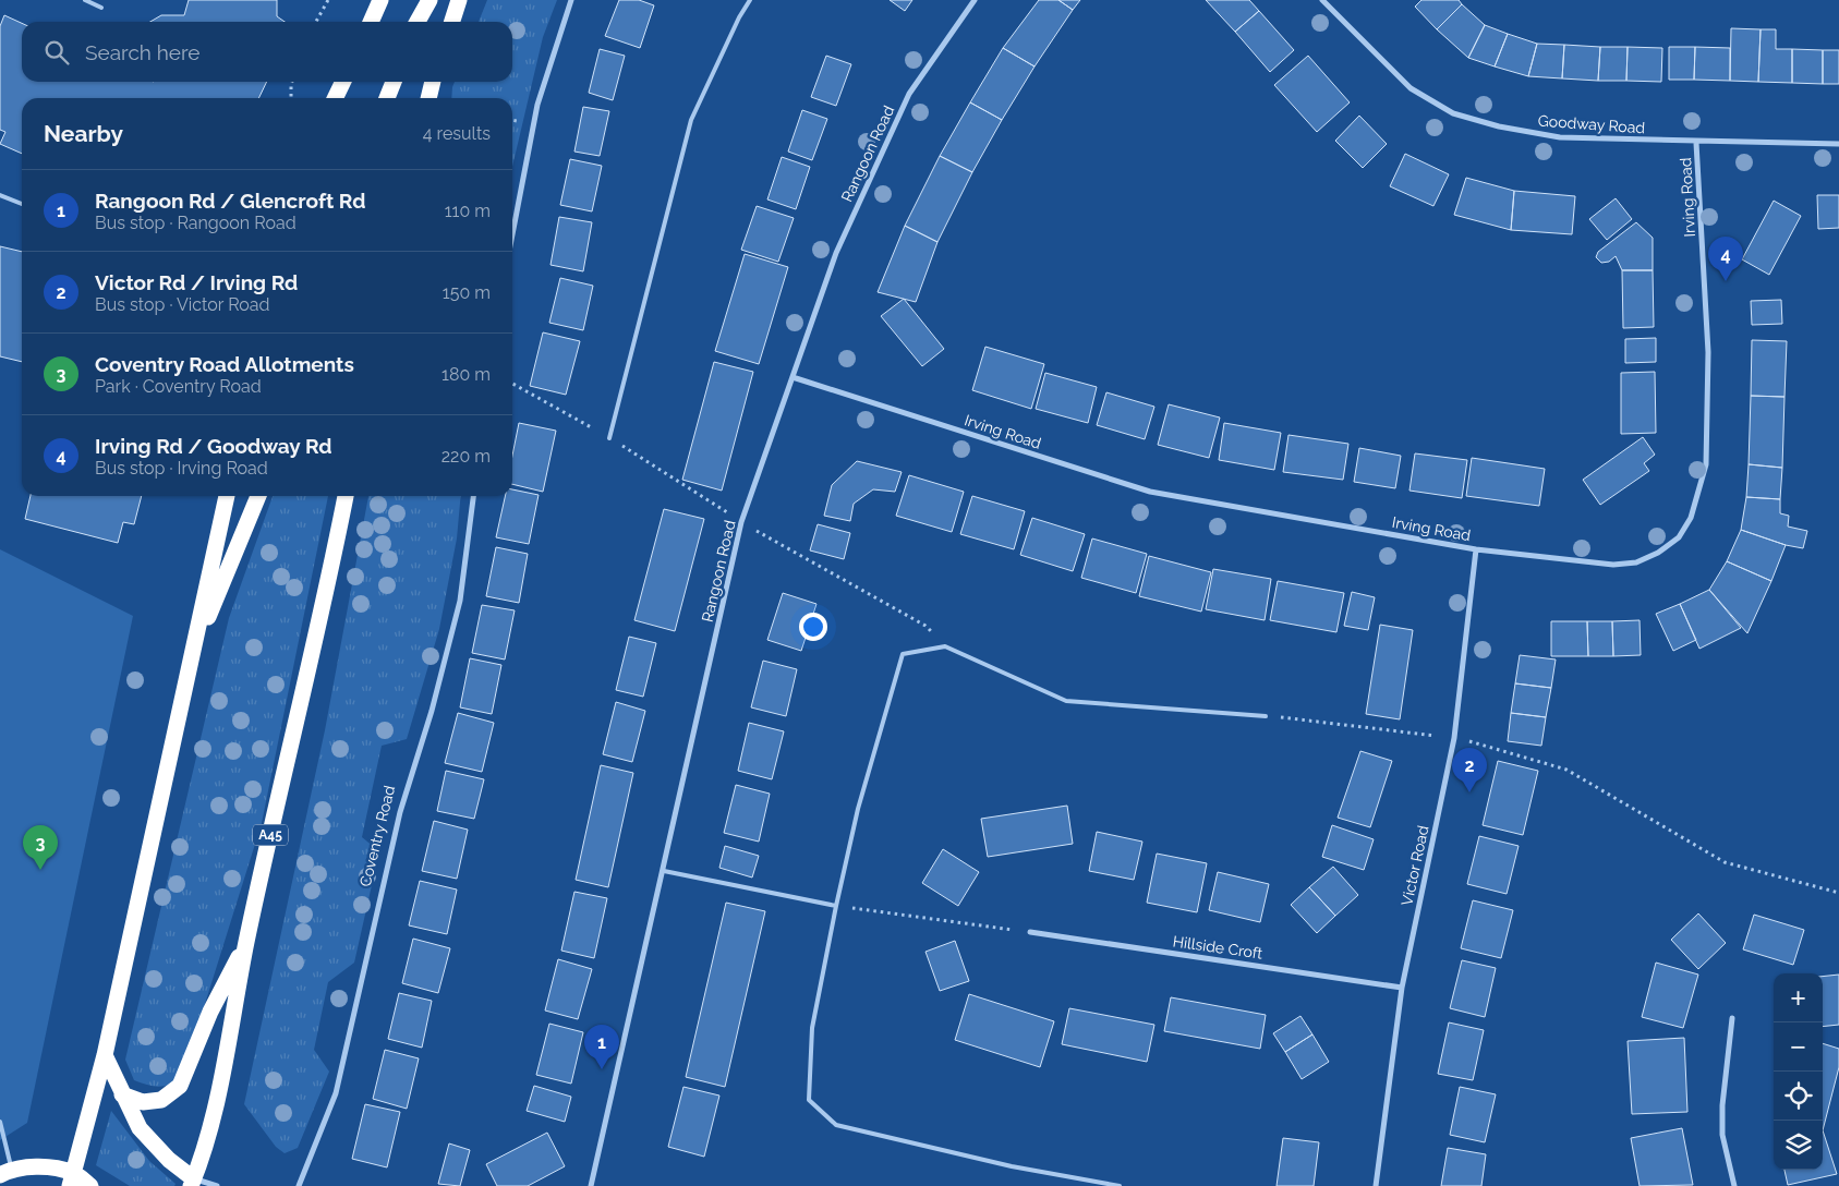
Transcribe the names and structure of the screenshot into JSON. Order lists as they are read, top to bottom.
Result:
{
  "streets": {
    "highway": ["A45"],
    "street": [
      "Goodway Road",
      "Rangoon Road",
      "Irving Road",
      "Coventry Road",
      "Victor Road",
      "Hillside Croft"
    ]
  },
  "crossings": [
    ["Goodway Road", "Irving Road"],
    ["Rangoon Road", "Irving Road"],
    ["Irving Road", "Victor Road"],
    ["Victor Road", "Hillside Croft"]
  ],
  "page": {
    "search": "Search here",
    "heading": ["Nearby", "4 results"],
    "list": [
      {
        "mark": "1",
        "name": "Rangoon Rd / Glencroft Rd",
        "note": "Bus stop · Rangoon Road",
        "value": "110 m"
      },
      {
        "mark": "2",
        "name": "Victor Rd / Irving Rd",
        "note": "Bus stop · Victor Road",
        "value": "150 m"
      },
      {
        "mark": "3",
        "name": "Coventry Road Allotments",
        "note": "Park · Coventry Road",
        "value": "180 m"
      },
      {
        "mark": "4",
        "name": "Irving Rd / Goodway Rd",
        "note": "Bus stop · Irving Road",
        "value": "220 m"
      }
    ],
    "pins": [
      "4",
      "2",
      "3",
      "1"
    ],
    "map_buttons": ["+", "−"]
  }
}
